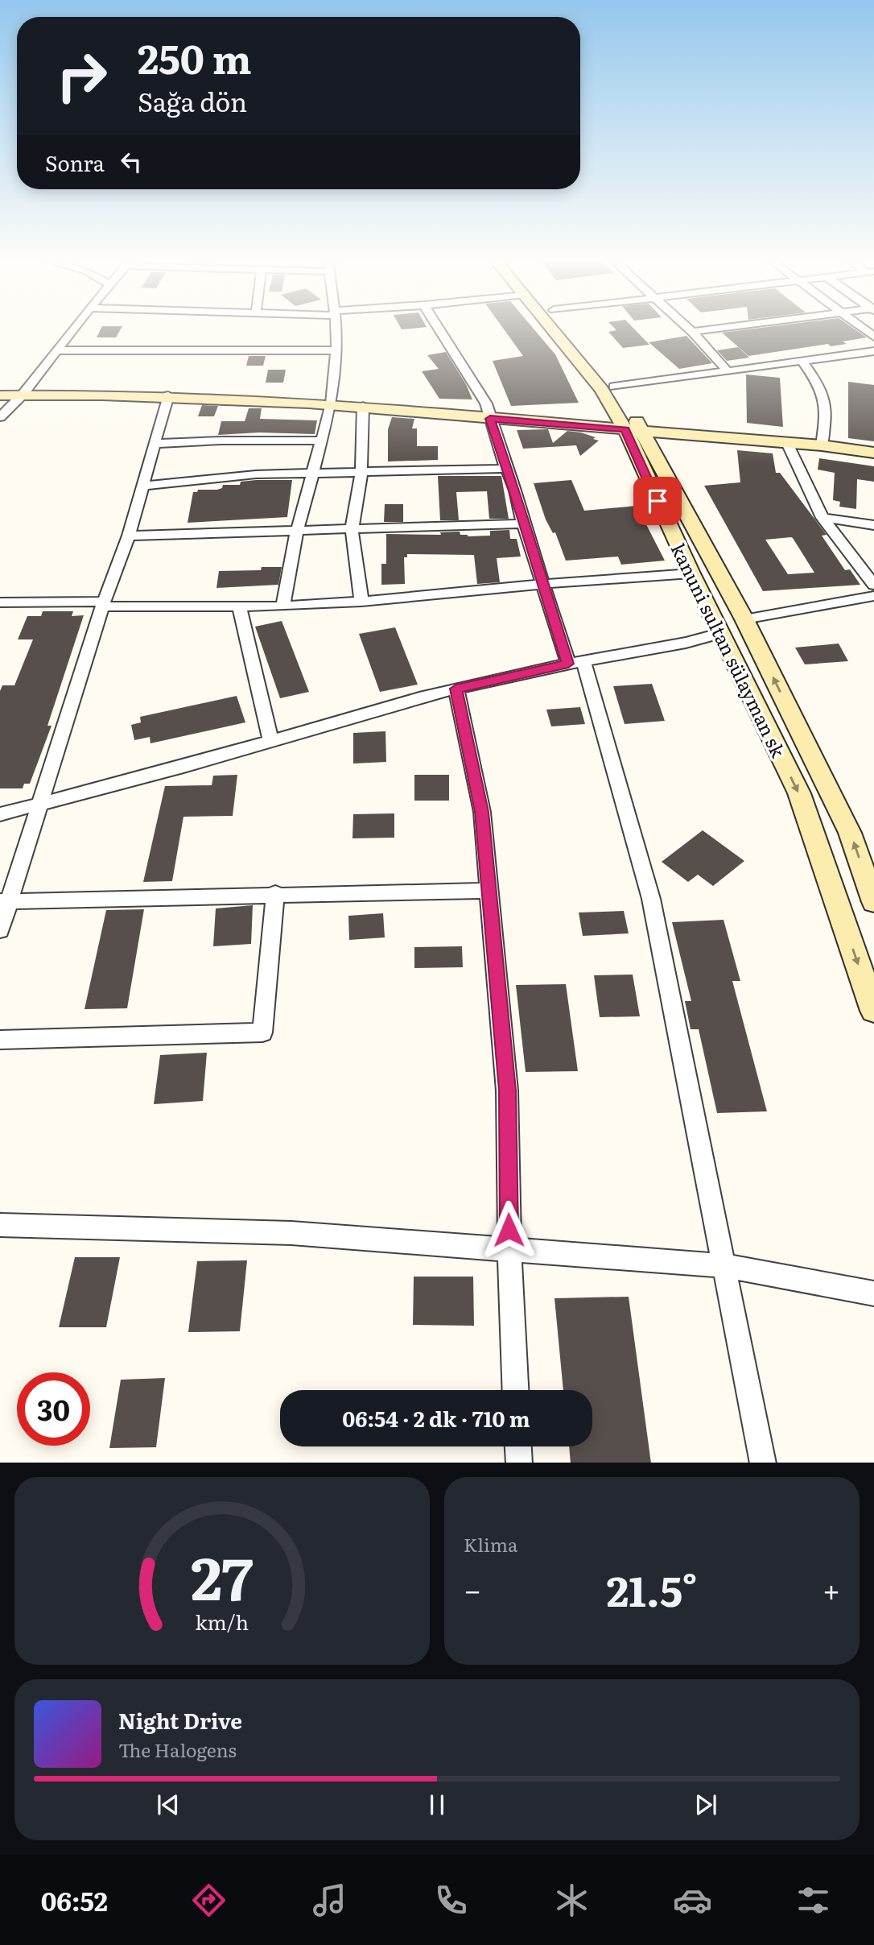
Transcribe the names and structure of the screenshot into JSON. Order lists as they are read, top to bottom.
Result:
{
  "streets": {
    "main road": ["kanuni sultan sülayman sk"]
  },
  "page": {
    "turn": ["250 m", "Sağa dön"],
    "then": "Sonra",
    "limit": "30",
    "trip": "06:54 · 2 dk · 710 m",
    "tile": "Klima",
    "heat": ["−", "21.5°", "+"],
    "song": ["Night Drive", "The Halogens"],
    "tabs": "06:52",
    "gauge": ["27", "km/h"]
  }
}
